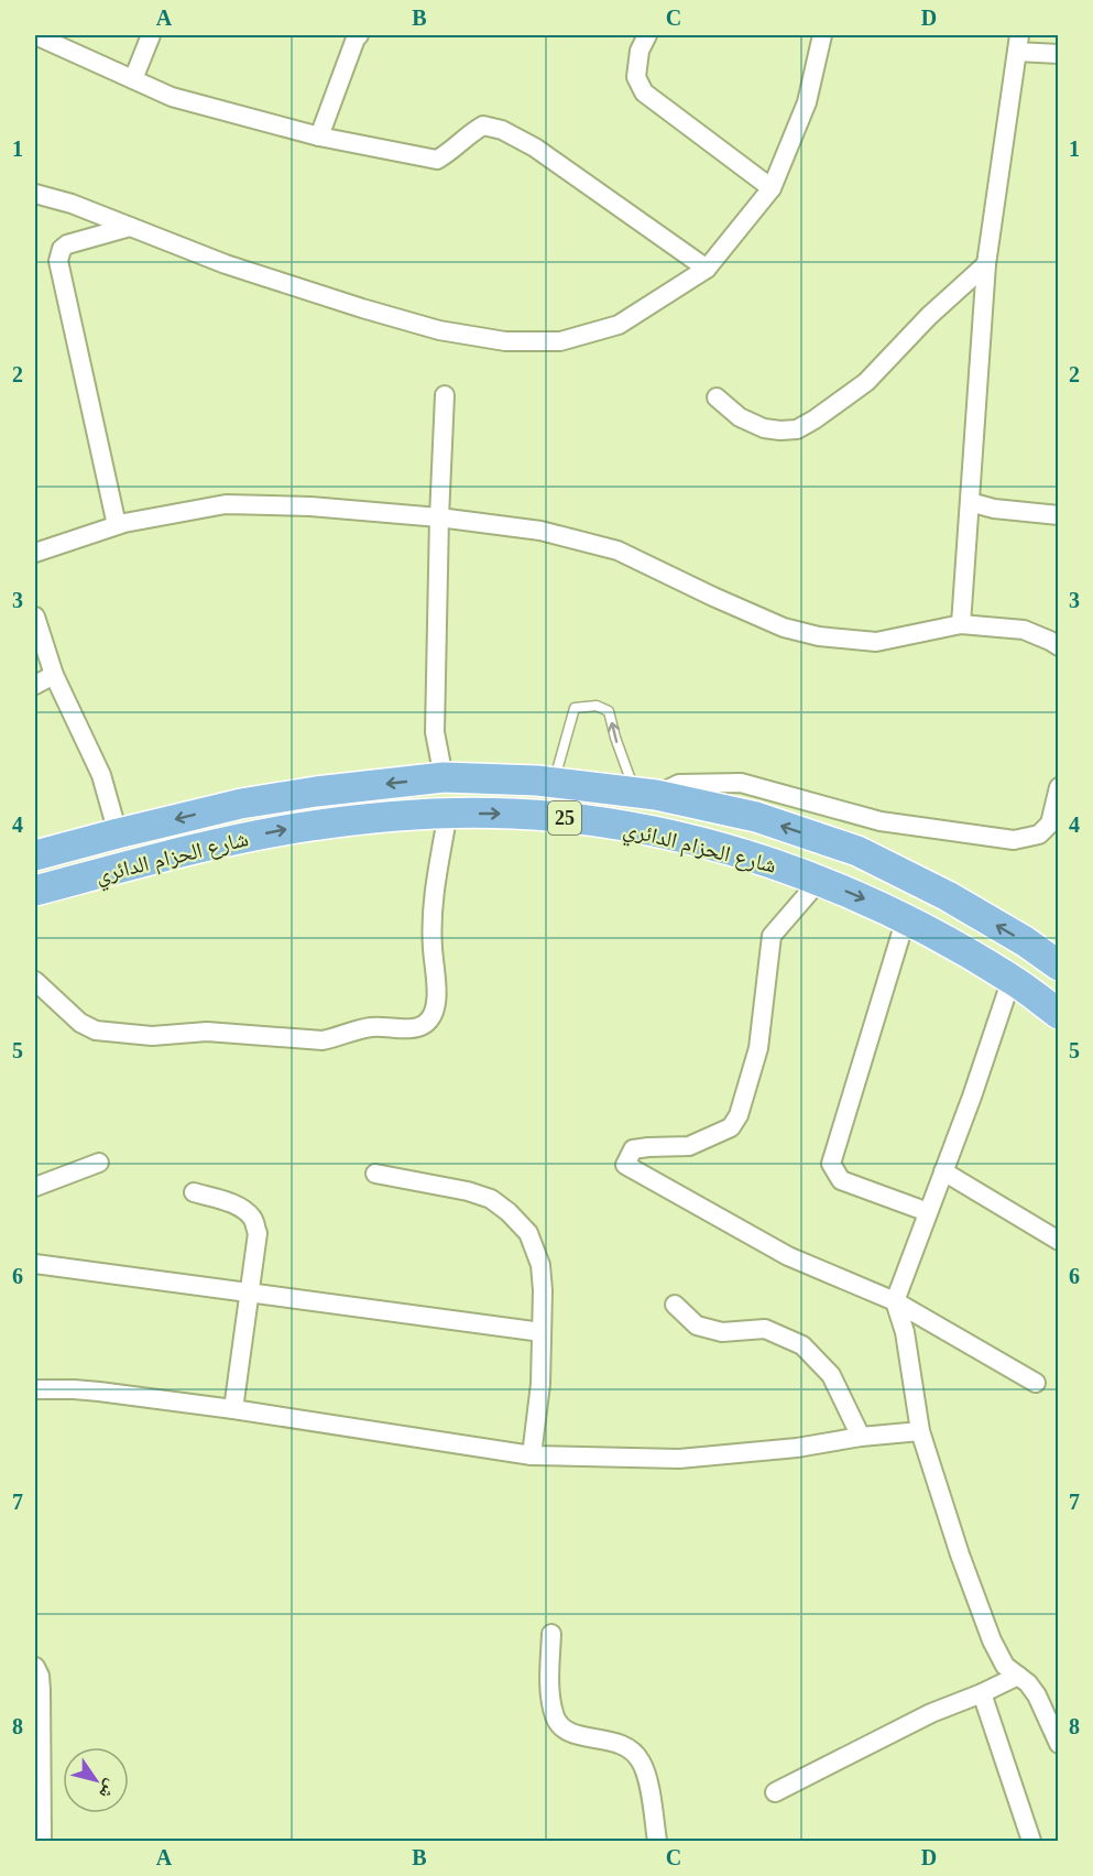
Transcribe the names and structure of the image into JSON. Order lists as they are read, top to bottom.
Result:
{
  "streets": {
    "main road": ["25", "شارع الحزام الدائري"]
  },
  "north": "bottom right",
  "grid": {
    "columns": [
      "A",
      "B",
      "C",
      "D"
    ],
    "rows": [
      "1",
      "2",
      "3",
      "4",
      "5",
      "6",
      "7",
      "8"
    ]
  }
}
